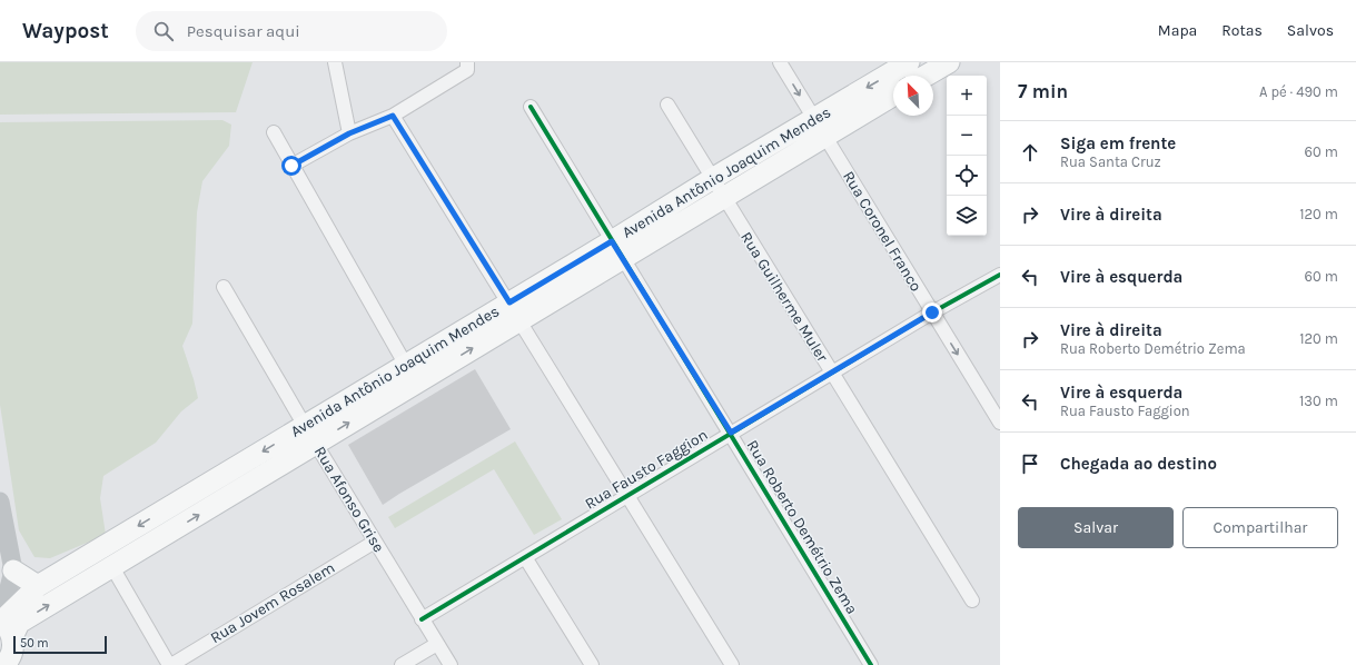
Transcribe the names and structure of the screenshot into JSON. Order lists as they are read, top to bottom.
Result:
{
  "streets": {
    "main road": ["Avenida Antônio Joaquim Mendes"],
    "street": [
      "Rua Coronel Franco",
      "Rua Guilherme Muler",
      "Rua Fausto Faggion",
      "Rua Afonso Grise",
      "Rua Roberto Demétrio Zema",
      "Rua Jovem Rosalem"
    ]
  },
  "crossings": [
    ["Avenida Antônio Joaquim Mendes", "Rua Coronel Franco"],
    ["Avenida Antônio Joaquim Mendes", "Rua Guilherme Muler"],
    ["Avenida Antônio Joaquim Mendes", "Rua Afonso Grise"],
    ["Avenida Antônio Joaquim Mendes", "Rua Roberto Demétrio Zema"],
    ["Rua Coronel Franco", "Rua Fausto Faggion"],
    ["Rua Guilherme Muler", "Rua Fausto Faggion"],
    ["Rua Fausto Faggion", "Rua Afonso Grise"],
    ["Rua Fausto Faggion", "Rua Roberto Demétrio Zema"],
    ["Rua Afonso Grise", "Rua Jovem Rosalem"]
  ],
  "one_way": ["Rua Coronel Franco"],
  "scale_bar": "50 m",
  "north": "top left",
  "page": {
    "header": "Waypost",
    "search": "Pesquisar aqui",
    "nav": ["Mapa", "Rotas", "Salvos"],
    "heading": ["7 min", "A pé · 490 m"],
    "map_buttons": ["+", "−"],
    "list": [
      ["Siga em frente", "Rua Santa Cruz", "60 m"],
      ["Vire à direita", "120 m"],
      ["Vire à esquerda", "60 m"],
      ["Vire à direita", "Rua Roberto Demétrio Zema", "120 m"],
      ["Vire à esquerda", "Rua Fausto Faggion", "130 m"],
      "Chegada ao destino"
    ],
    "buttons": ["Salvar", "Compartilhar"],
    "scale": "50 m"
  }
}
